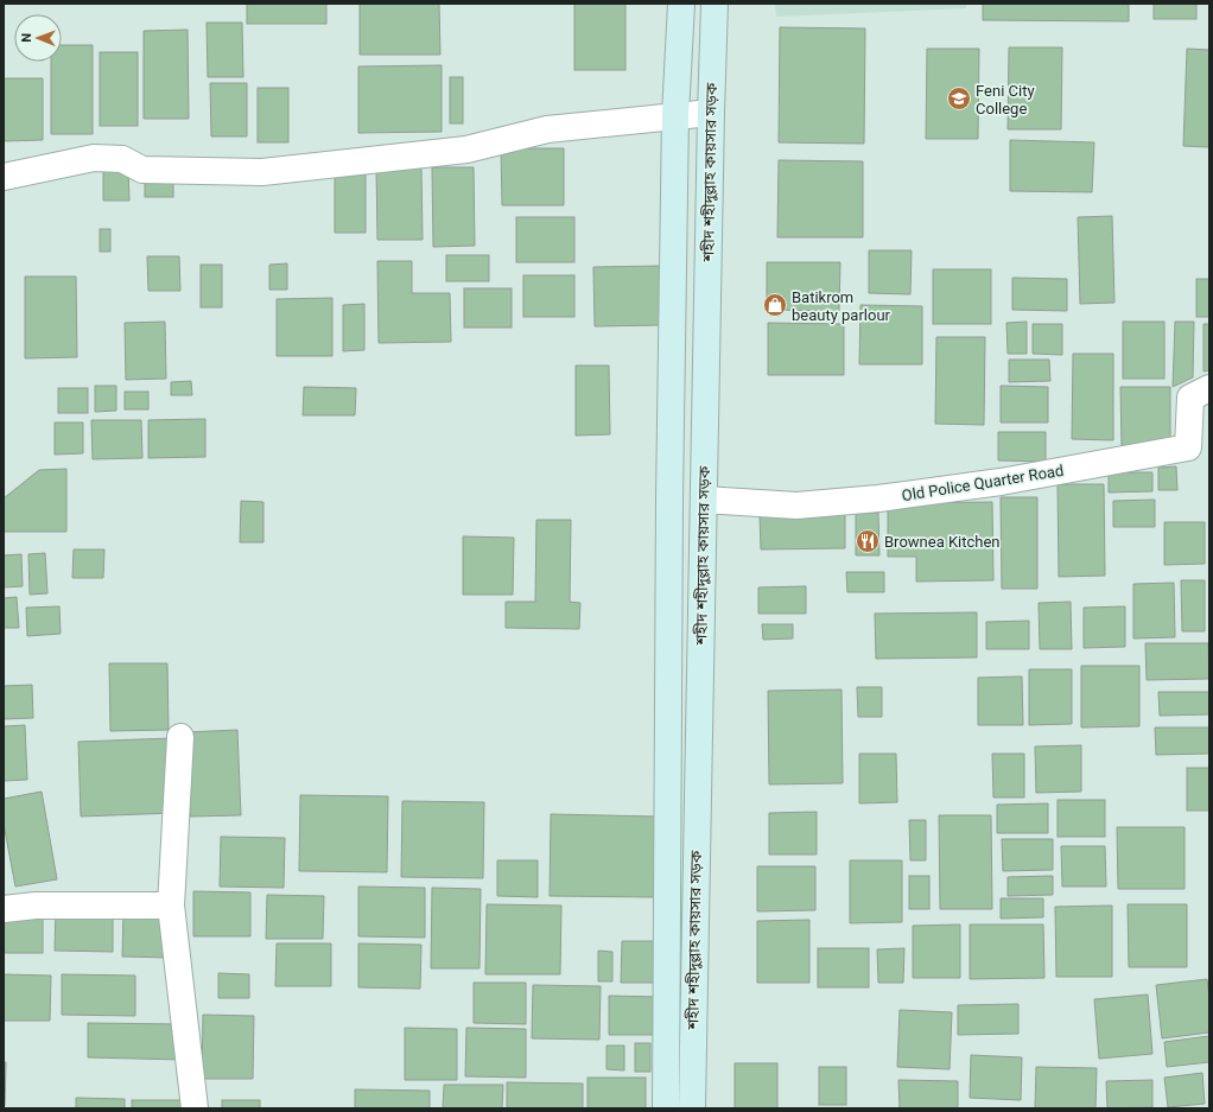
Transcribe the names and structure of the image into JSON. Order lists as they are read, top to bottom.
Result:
{
  "streets": {
    "main road": ["শহীদ শহীদুল্লাহ কায়সার সড়ক"],
    "street": ["Old Police Quarter Road"]
  },
  "crossings": [
    ["শহীদ শহীদুল্লাহ কায়সার সড়ক", "Old Police Quarter Road"]
  ],
  "places": {
    "school or university": ["Feni City College"],
    "shop": ["Batikrom beauty parlour"],
    "restaurant": ["Brownea Kitchen"]
  },
  "north": "left"
}
